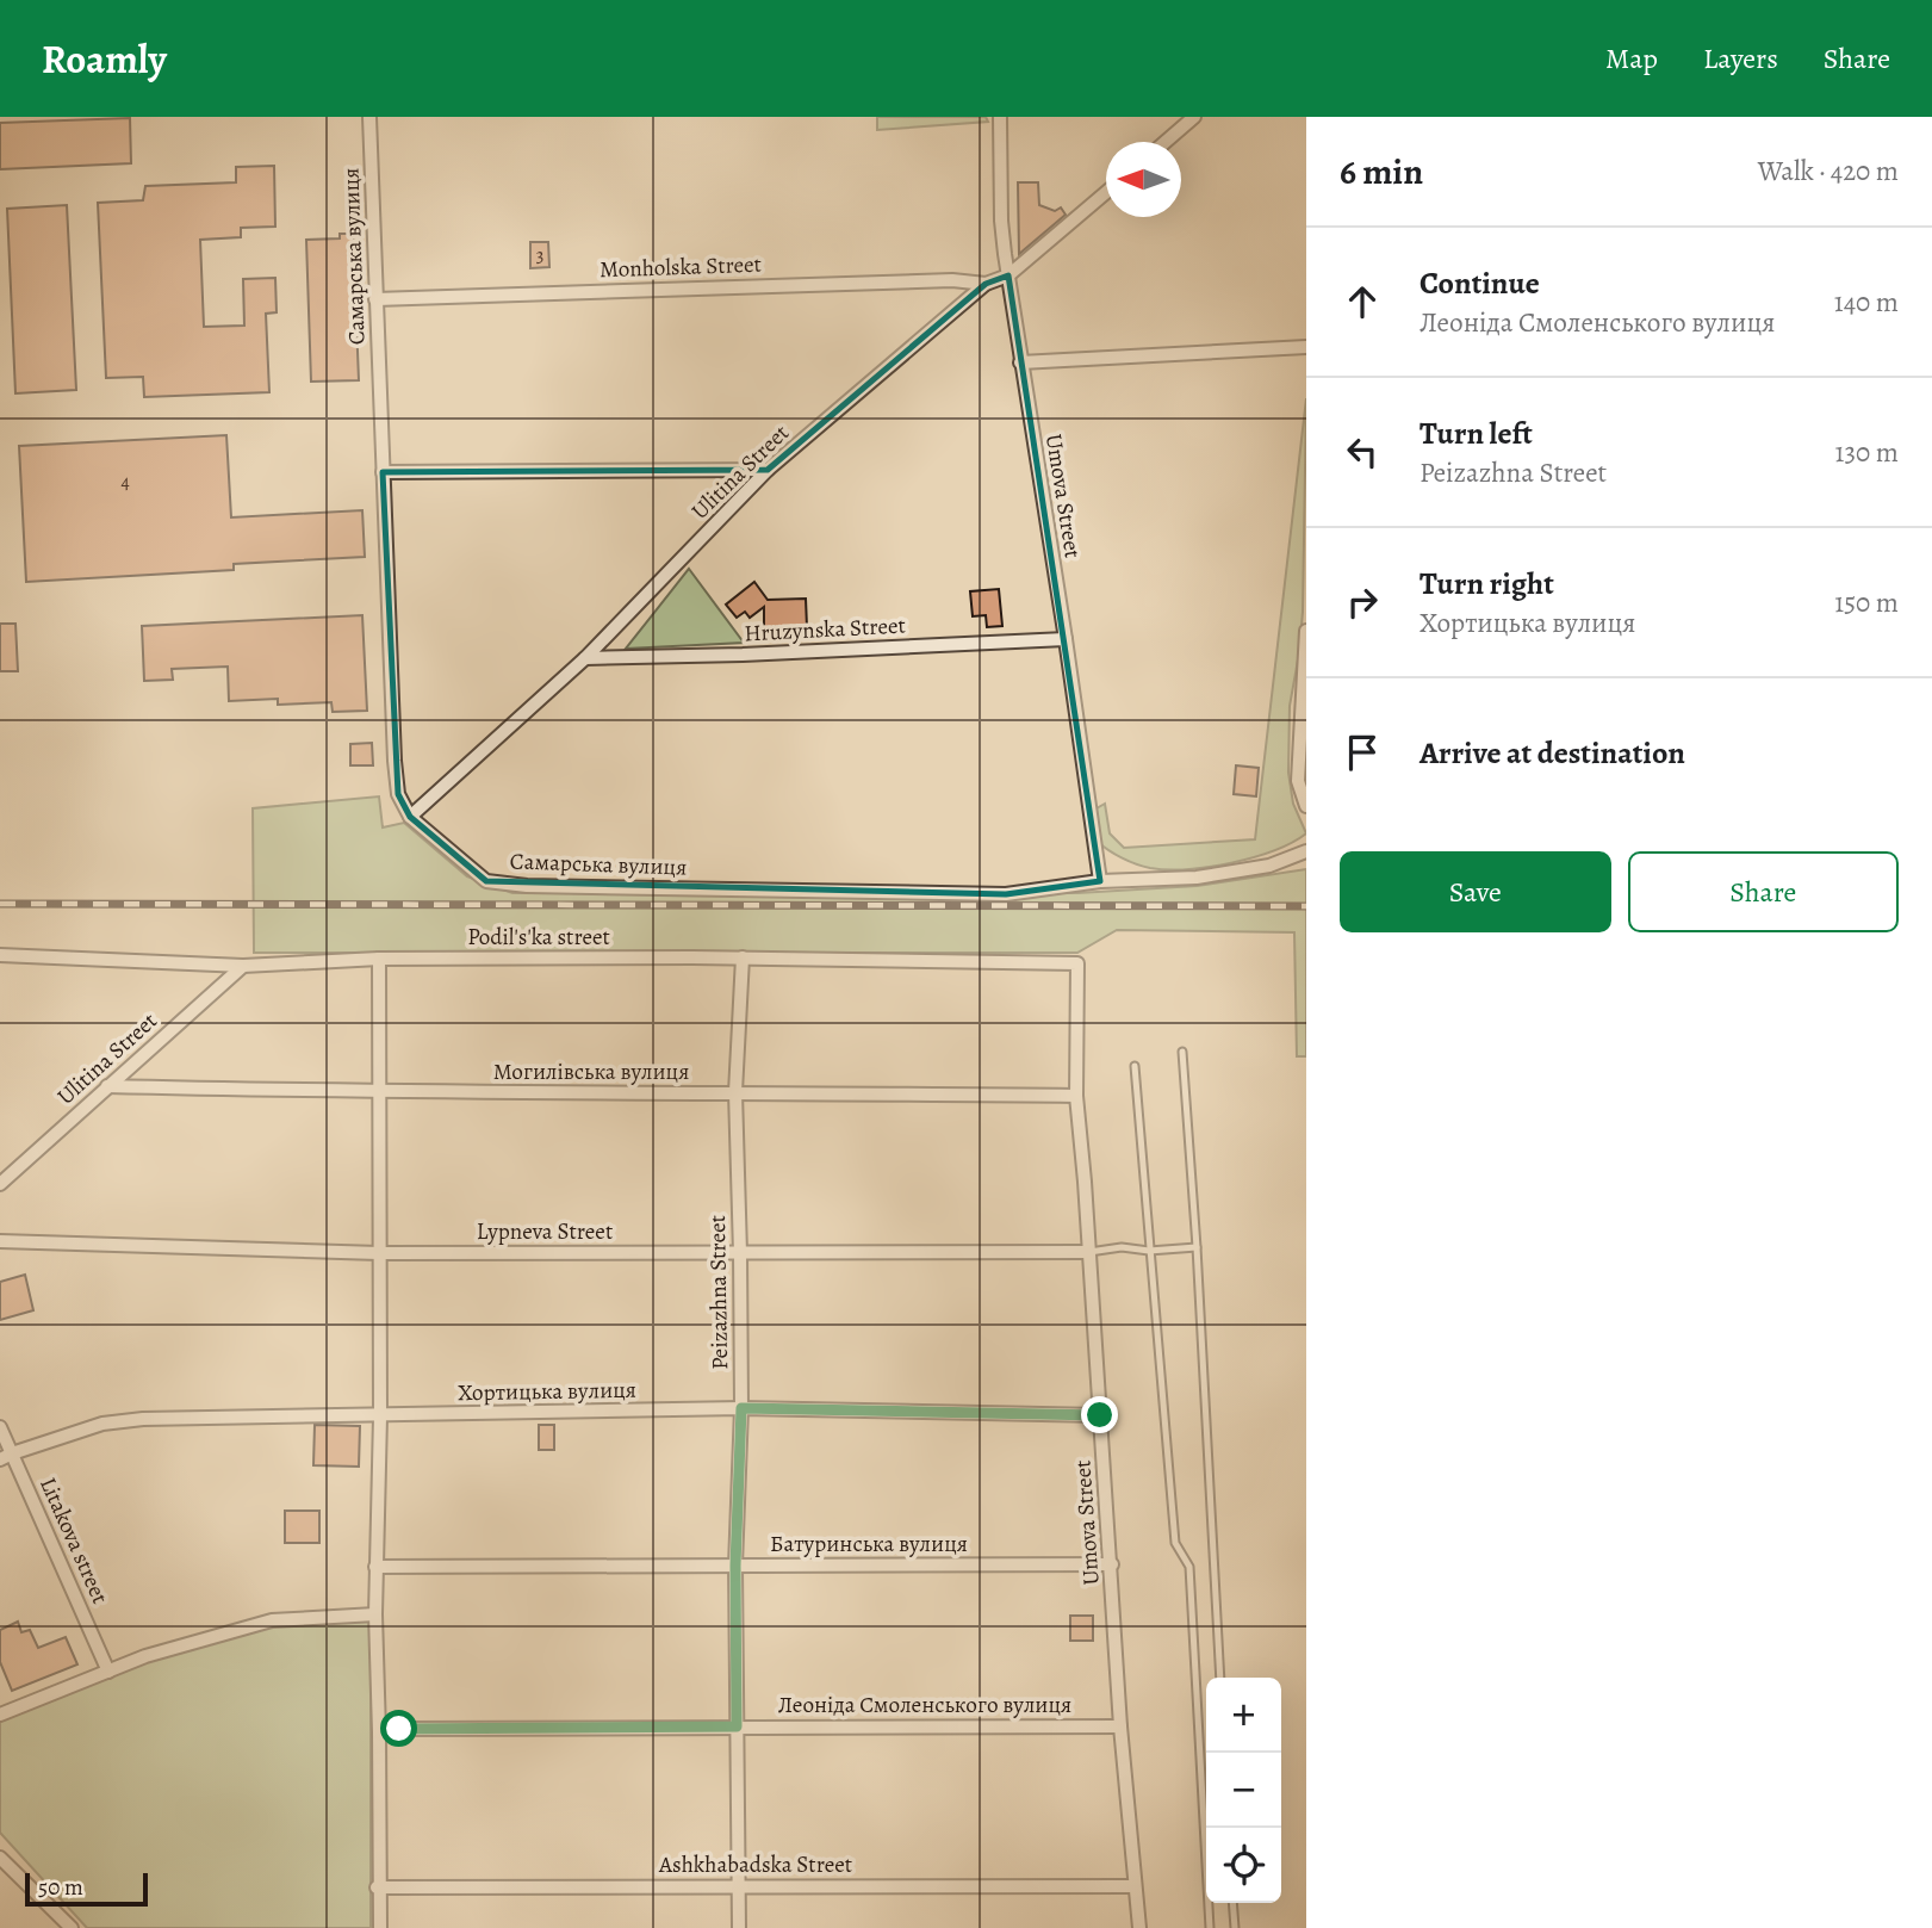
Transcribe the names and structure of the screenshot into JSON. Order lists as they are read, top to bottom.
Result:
{
  "streets": {
    "street": [
      "Самарська вулиця",
      "Monholska Street",
      "Ulitina Street",
      "Umova Street",
      "Hruzynska Street",
      "Podil's'ka street",
      "Могилівська вулиця",
      "Lypneva Street",
      "Peizazhna Street",
      "Хортицька вулиця",
      "Litakova street",
      "Батуринська вулиця",
      "Леоніда Смоленського вулиця",
      "Ashkhabadska Street"
    ]
  },
  "crossings": [
    ["Самарська вулиця", "Monholska Street"],
    ["Самарська вулиця", "Ulitina Street"],
    ["Самарська вулиця", "Umova Street"],
    ["Monholska Street", "Ulitina Street"],
    ["Ulitina Street", "Umova Street"],
    ["Ulitina Street", "Hruzynska Street"],
    ["Ulitina Street", "Podil's'ka street"],
    ["Ulitina Street", "Могилівська вулиця"],
    ["Umova Street", "Hruzynska Street"],
    ["Umova Street", "Podil's'ka street"],
    ["Umova Street", "Могилівська вулиця"],
    ["Umova Street", "Lypneva Street"],
    ["Umova Street", "Хортицька вулиця"],
    ["Umova Street", "Батуринська вулиця"],
    ["Umova Street", "Леоніда Смоленського вулиця"],
    ["Umova Street", "Ashkhabadska Street"],
    ["Podil's'ka street", "Peizazhna Street"],
    ["Могилівська вулиця", "Peizazhna Street"],
    ["Lypneva Street", "Peizazhna Street"],
    ["Peizazhna Street", "Хортицька вулиця"],
    ["Peizazhna Street", "Батуринська вулиця"],
    ["Peizazhna Street", "Леоніда Смоленського вулиця"],
    ["Peizazhna Street", "Ashkhabadska Street"],
    ["Хортицька вулиця", "Litakova street"]
  ],
  "house_numbers": ["3", "4"],
  "scale_bar": "50 m",
  "north": "left",
  "page": {
    "header": "Roamly",
    "nav": ["Map", "Layers", "Share"],
    "heading": ["6 min", "Walk · 420 m"],
    "list": [
      ["Continue", "Леоніда Смоленського вулиця", "140 m"],
      ["Turn left", "Peizazhna Street", "130 m"],
      ["Turn right", "Хортицька вулиця", "150 m"],
      "Arrive at destination"
    ],
    "buttons": ["Save", "Share"],
    "map_buttons": ["+", "−"],
    "scale": "50 m"
  }
}
